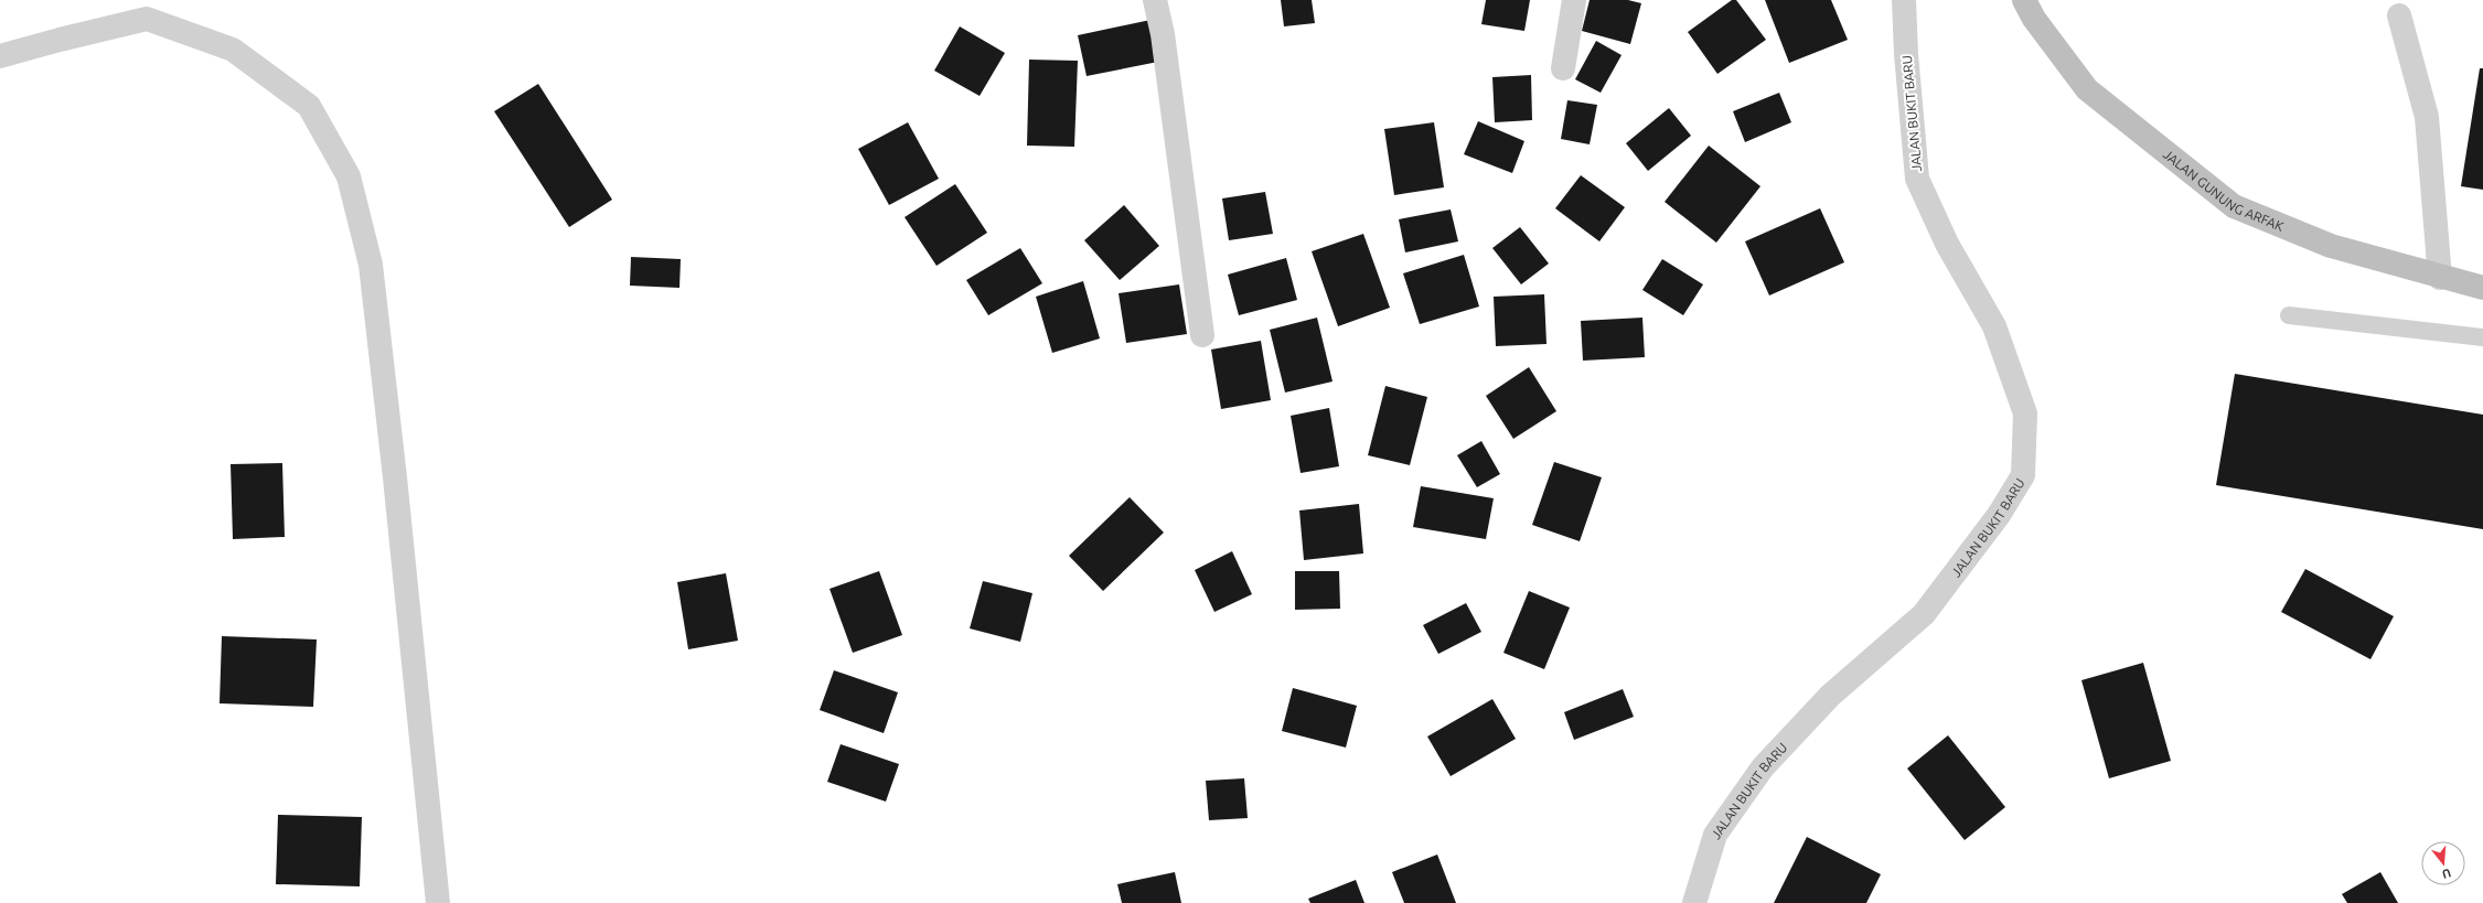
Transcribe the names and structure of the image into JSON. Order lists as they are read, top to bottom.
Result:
{
  "streets": {
    "street": ["JALAN BUKIT BARU", "JALAN GUNUNG ARFAK"]
  },
  "north": "bottom"
}
